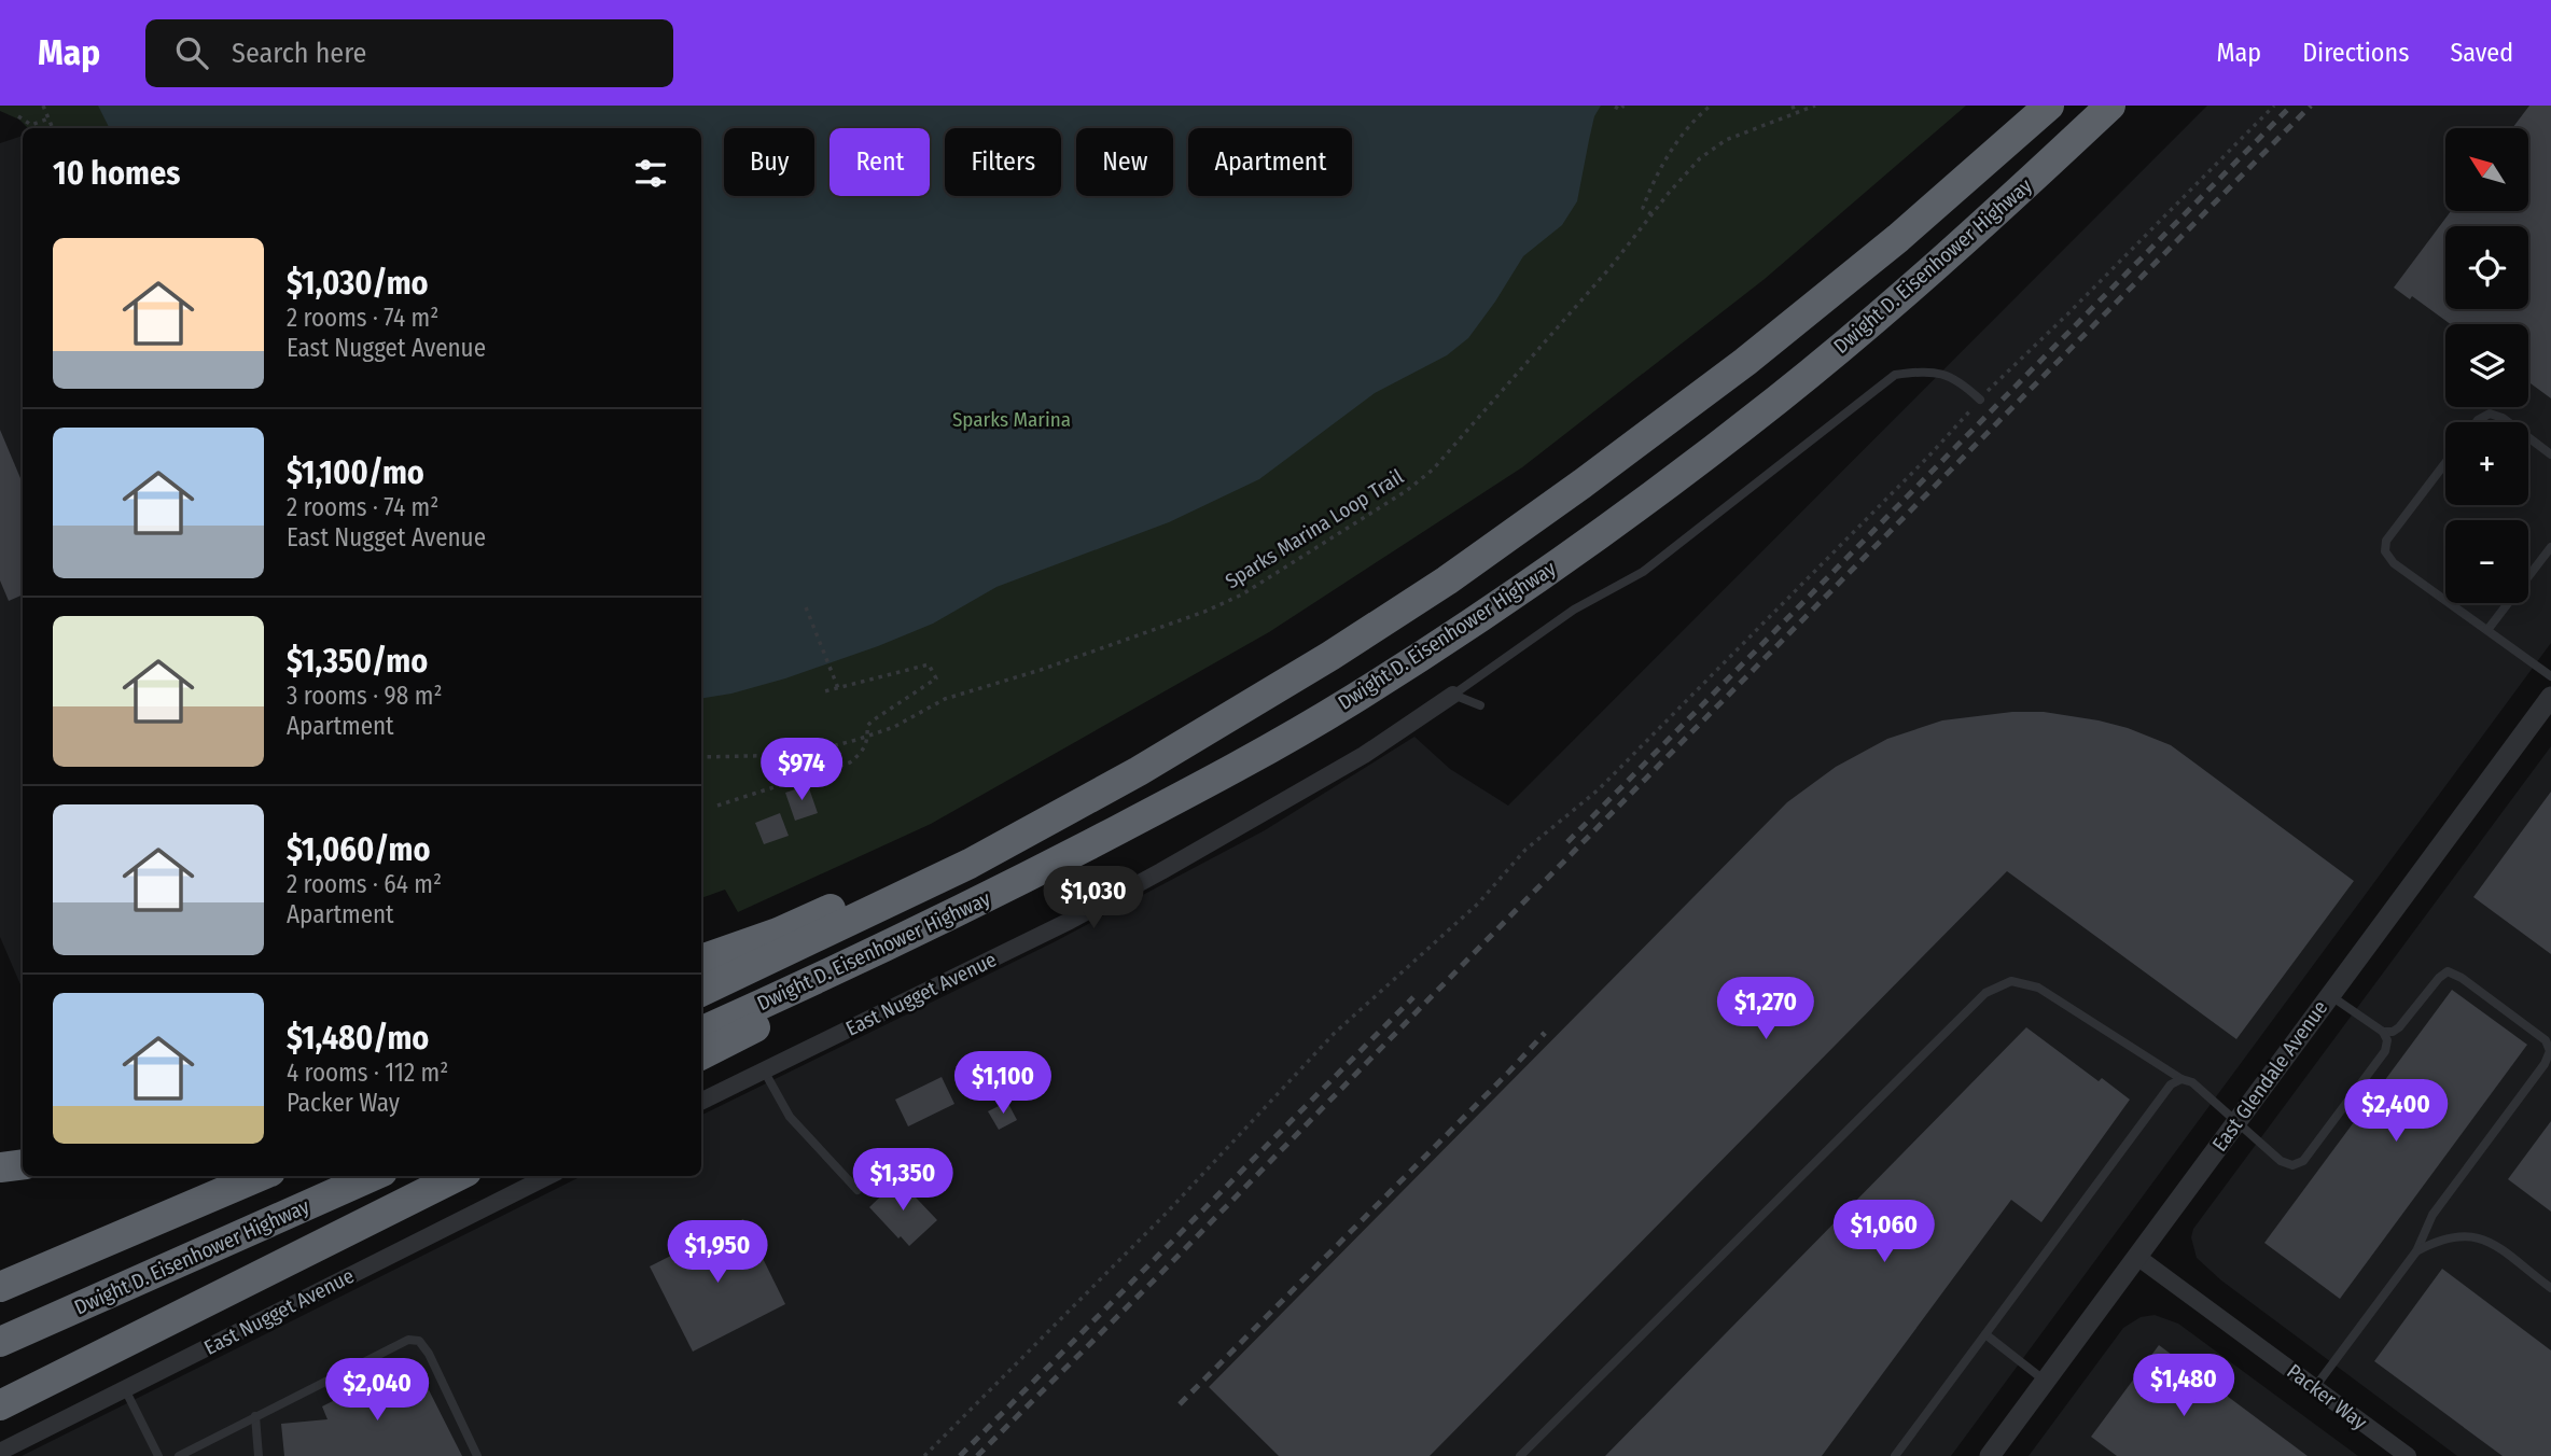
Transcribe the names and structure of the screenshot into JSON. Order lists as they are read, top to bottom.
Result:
{
  "streets": {
    "highway": ["Dwight D. Eisenhower Highway"],
    "street": ["East Nugget Avenue", "East Glendale Avenue", "Packer Way"],
    "path": ["Sparks Marina Loop Trail"]
  },
  "crossings": [
    ["East Glendale Avenue", "Packer Way"]
  ],
  "parks": ["Sparks Marina"],
  "north": "top left",
  "page": {
    "header": "Map",
    "search": "Search here",
    "nav": ["Map", "Directions", "Saved"],
    "map_buttons": ["+", "−"],
    "chip": [
      "Buy",
      "Rent",
      "Filters",
      "New",
      "Apartment"
    ],
    "heading": "10 homes",
    "list": [
      {
        "name": "$1,030/mo",
        "note": "2 rooms · 74 m² · East Nugget Avenue"
      },
      {
        "name": "$1,100/mo",
        "note": "2 rooms · 74 m² · East Nugget Avenue"
      },
      {
        "name": "$1,350/mo",
        "note": "3 rooms · 98 m² · Apartment"
      },
      {
        "name": "$1,060/mo",
        "note": "2 rooms · 64 m² · Apartment"
      },
      {
        "name": "$1,480/mo",
        "note": "4 rooms · 112 m² · Packer Way"
      }
    ],
    "price": [
      "$974",
      "$1,030",
      "$1,270",
      "$1,100",
      "$2,400",
      "$1,350",
      "$1,060",
      "$1,950",
      "$1,480",
      "$2,040"
    ]
  }
}
